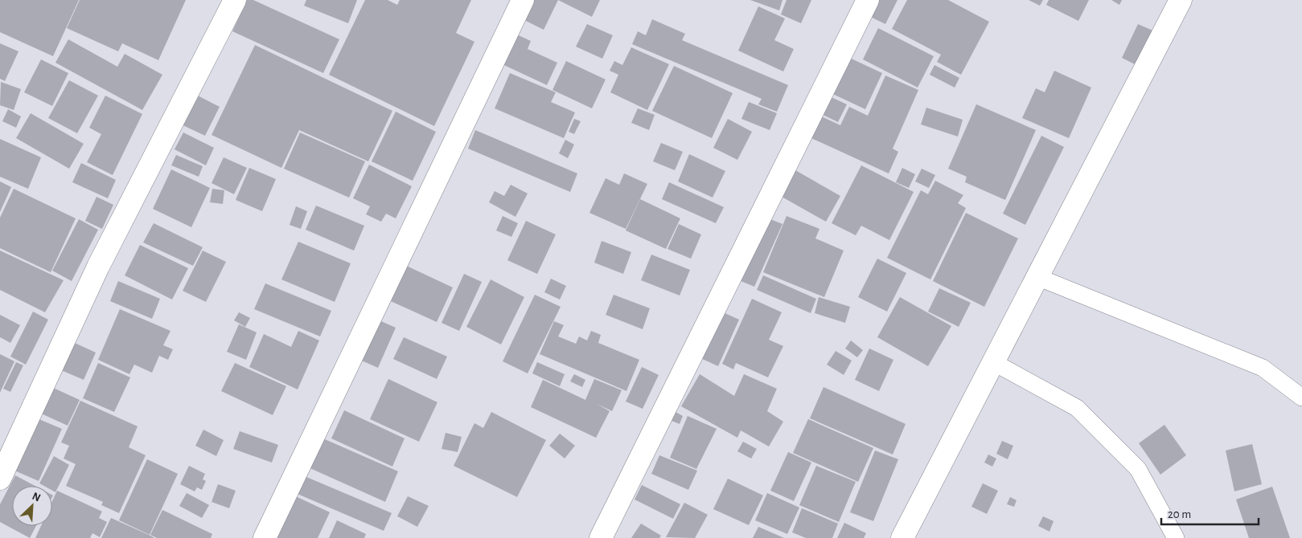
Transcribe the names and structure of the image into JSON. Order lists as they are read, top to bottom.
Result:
{
  "scale_bar": "20 m",
  "north": "top right"
}
